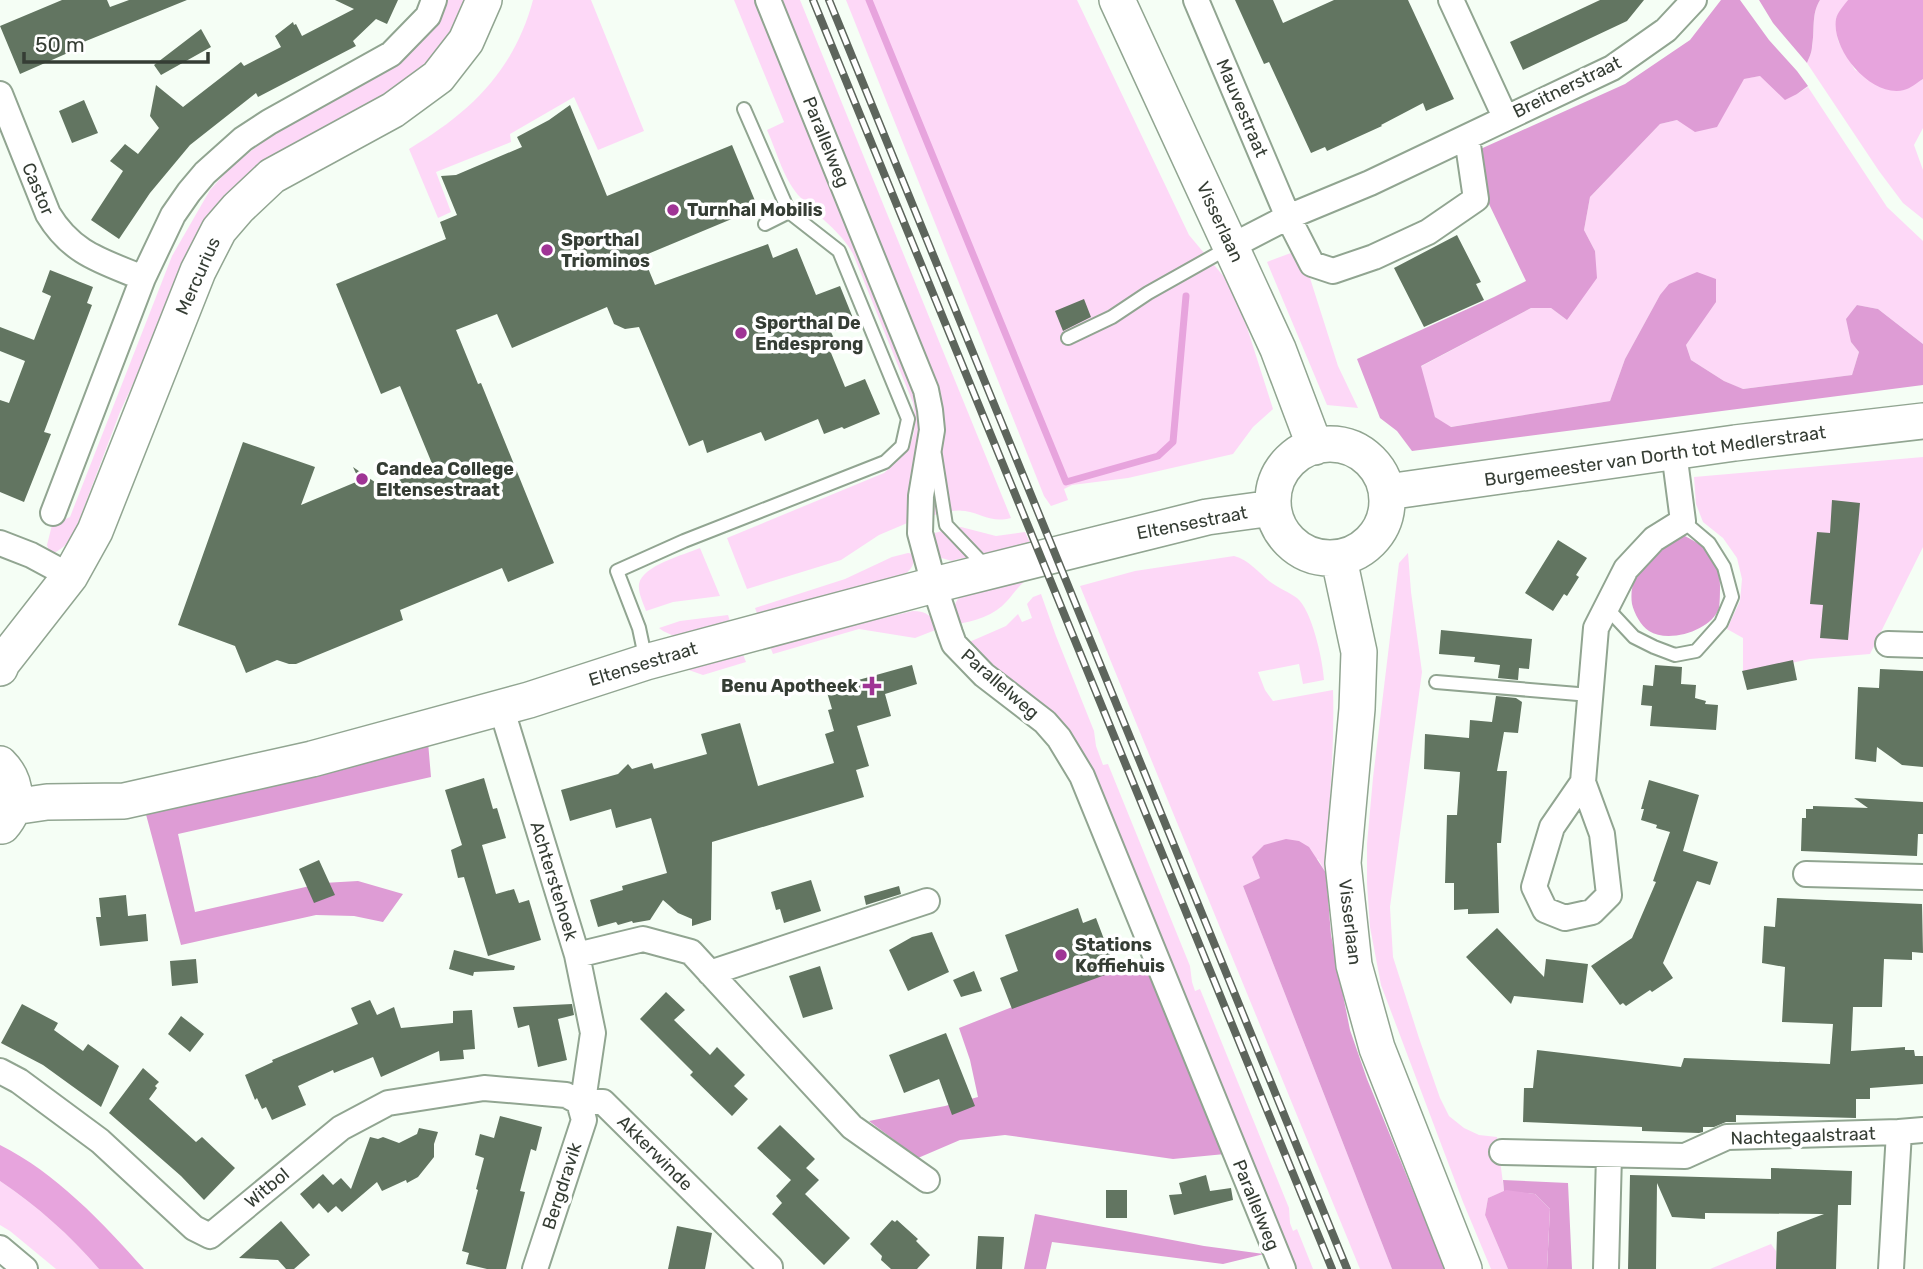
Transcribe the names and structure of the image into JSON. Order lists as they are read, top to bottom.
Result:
{
  "streets": {
    "street": [
      "Breitnerstraat",
      "Mauvestraat",
      "Parallelweg",
      "Castor",
      "Visserlaan",
      "Mercurius",
      "Burgemeester van Dorth tot Medlerstraat",
      "Eltensestraat",
      "Achterstehoek",
      "Nachtegaalstraat",
      "Akkerwinde",
      "Bergdravik",
      "Witbol"
    ]
  },
  "crossings": [
    ["Breitnerstraat", "Mauvestraat"],
    ["Breitnerstraat", "Visserlaan"],
    ["Parallelweg", "Eltensestraat"],
    ["Visserlaan", "Burgemeester van Dorth tot Medlerstraat"],
    ["Visserlaan", "Eltensestraat"],
    ["Burgemeester van Dorth tot Medlerstraat", "Eltensestraat"],
    ["Eltensestraat", "Achterstehoek"],
    ["Akkerwinde", "Bergdravik"],
    ["Akkerwinde", "Witbol"],
    ["Bergdravik", "Witbol"]
  ],
  "places": {
    "other": [
      "Turnhal Mobilis",
      "Sporthal Triominos",
      "Sporthal De Endesprong",
      "Candea College Eltensestraat",
      "Stations Koffiehuis"
    ],
    "health": ["Benu Apotheek"]
  },
  "scale_bar": "50 m"
}
